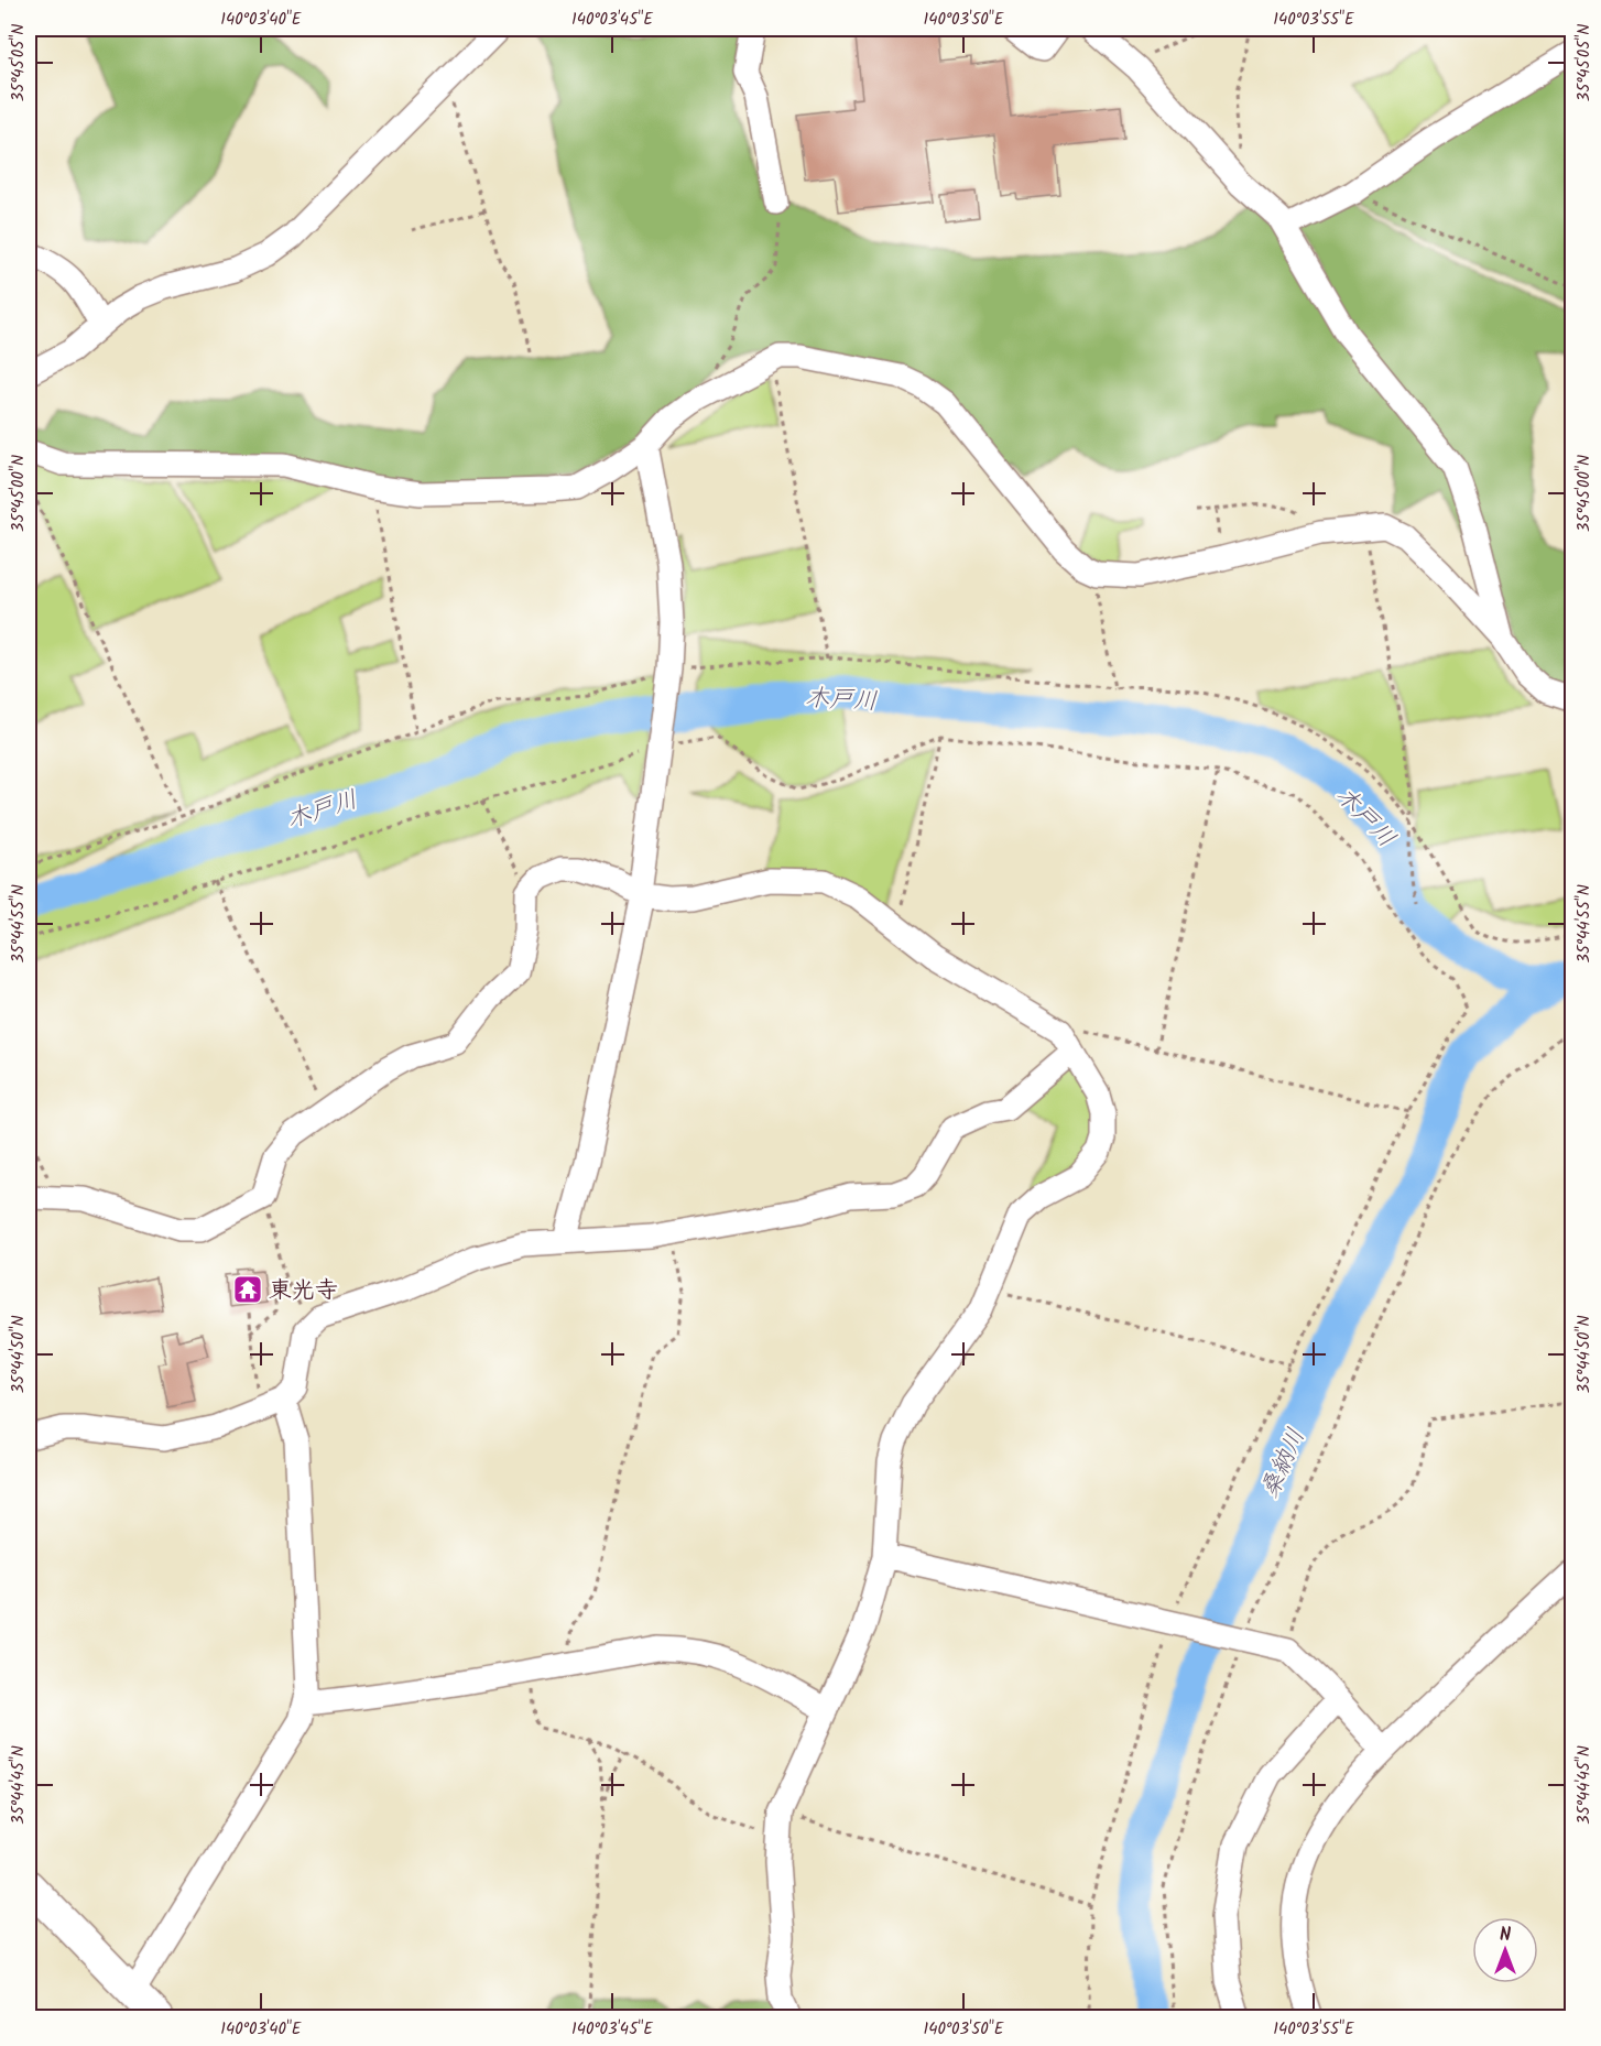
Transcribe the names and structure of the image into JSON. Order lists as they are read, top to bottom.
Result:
{
  "water": ["木戸川", "桑納川"],
  "places": {
    "temple": ["東光寺"]
  },
  "north": "top",
  "coordinates": [
    "140°03'40\"E",
    "140°03'45\"E",
    "140°03'50\"E",
    "140°03'55\"E",
    "35°45'05\"N",
    "35°45'00\"N",
    "35°44'55\"N",
    "35°44'50\"N",
    "35°44'45\"N"
  ]
}
